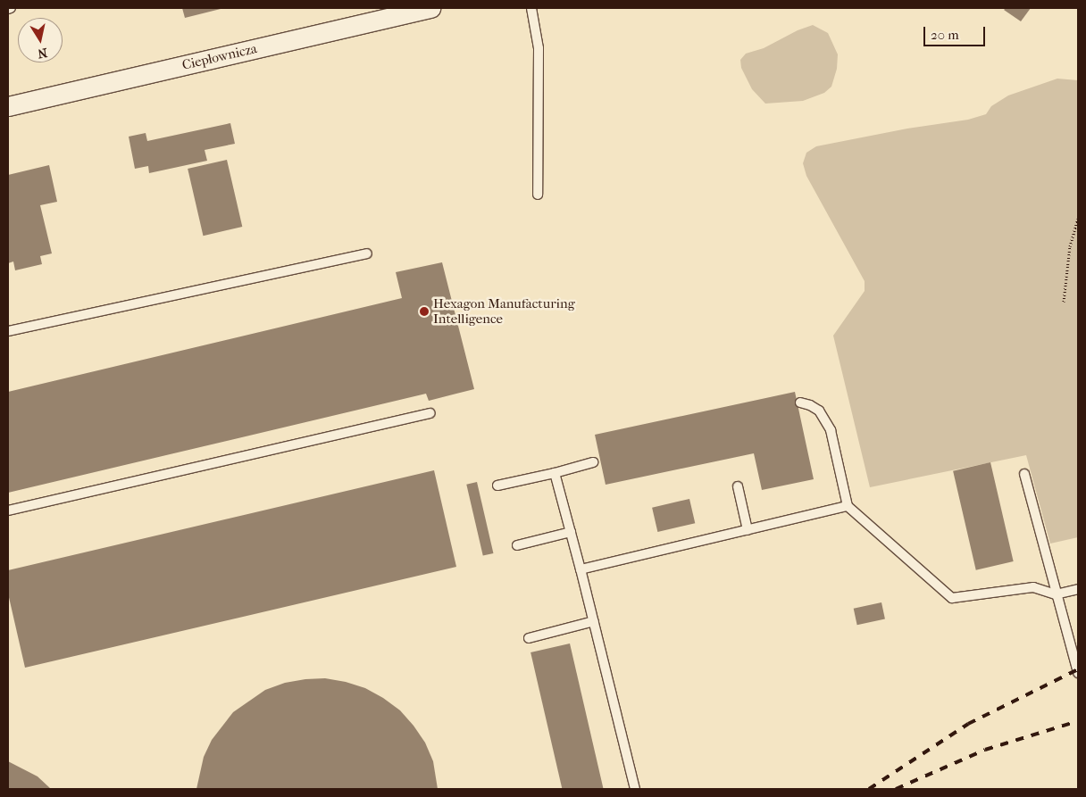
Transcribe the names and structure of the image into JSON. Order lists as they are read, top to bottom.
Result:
{
  "streets": {
    "street": ["Ciepłownicza"]
  },
  "places": ["Hexagon Manufacturing Intelligence"],
  "scale_bar": "20 m",
  "north": "bottom"
}
